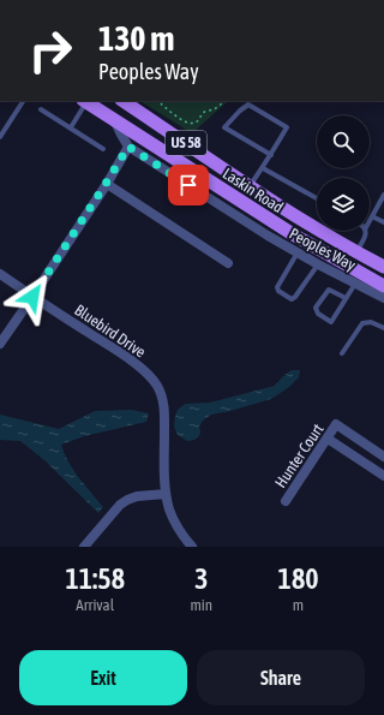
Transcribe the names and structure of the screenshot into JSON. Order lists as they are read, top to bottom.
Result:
{
  "streets": {
    "main road": ["US 58", "Laskin Road"],
    "street": ["Peoples Way", "Bluebird Drive", "Hunter Court"]
  },
  "crossings": [
    ["Laskin Road", "Peoples Way"]
  ],
  "page": {
    "turn": ["130 m", "Peoples Way"],
    "eta": [
      "11:58",
      "Arrival",
      "3",
      "min",
      "180",
      "m"
    ],
    "buttons": ["Exit", "Share"]
  }
}
